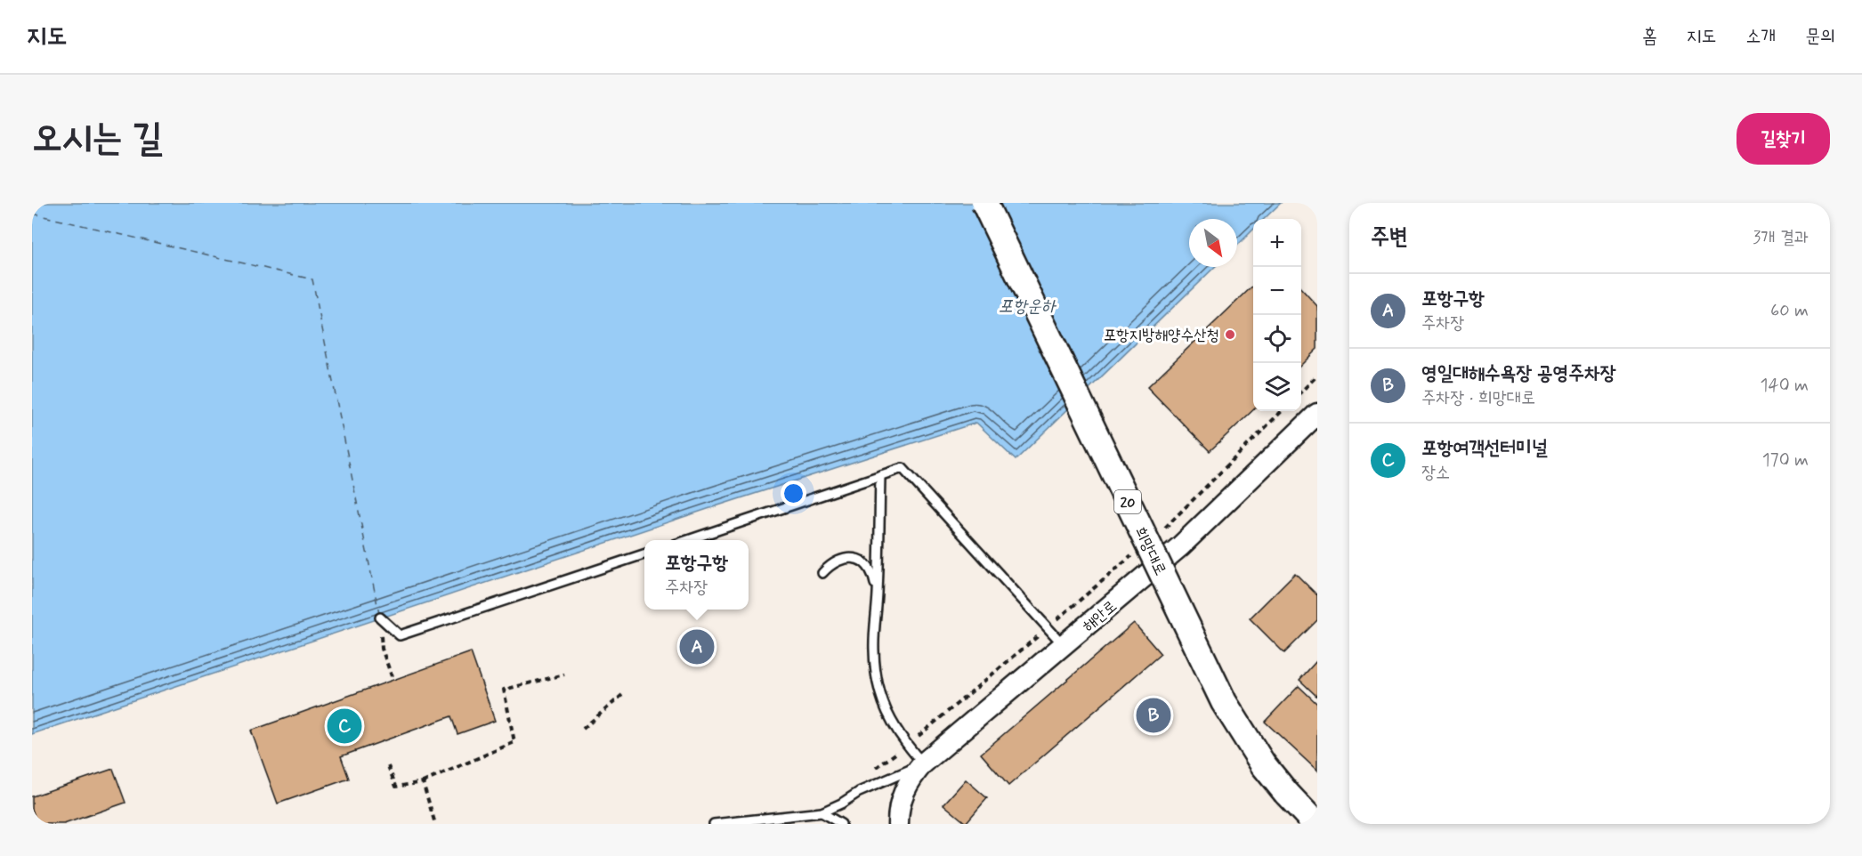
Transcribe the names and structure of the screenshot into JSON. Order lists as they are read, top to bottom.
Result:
{
  "streets": {
    "main road": ["20", "희망대로"],
    "street": ["해안로"]
  },
  "water": ["포항운하"],
  "places": ["포항지방해양수산청"],
  "north": "bottom right",
  "page": {
    "header": "지도",
    "nav": [
      "홈",
      "지도",
      "소개",
      "문의"
    ],
    "buttons": "길찾기",
    "title": "오시는 길",
    "heading": ["주변", "3개 결과"],
    "map_buttons": ["+", "−"],
    "list": [
      {
        "mark": "A",
        "name": "포항구항",
        "note": "주차장",
        "value": "60 m"
      },
      {
        "mark": "B",
        "name": "영일대해수욕장 공영주차장",
        "note": "주차장 · 희망대로",
        "value": "140 m"
      },
      {
        "mark": "C",
        "name": "포항여객선터미널",
        "note": "장소",
        "value": "170 m"
      }
    ],
    "popup": ["포항구항", "주차장"],
    "pins": ["A", "B", "C"]
  }
}
